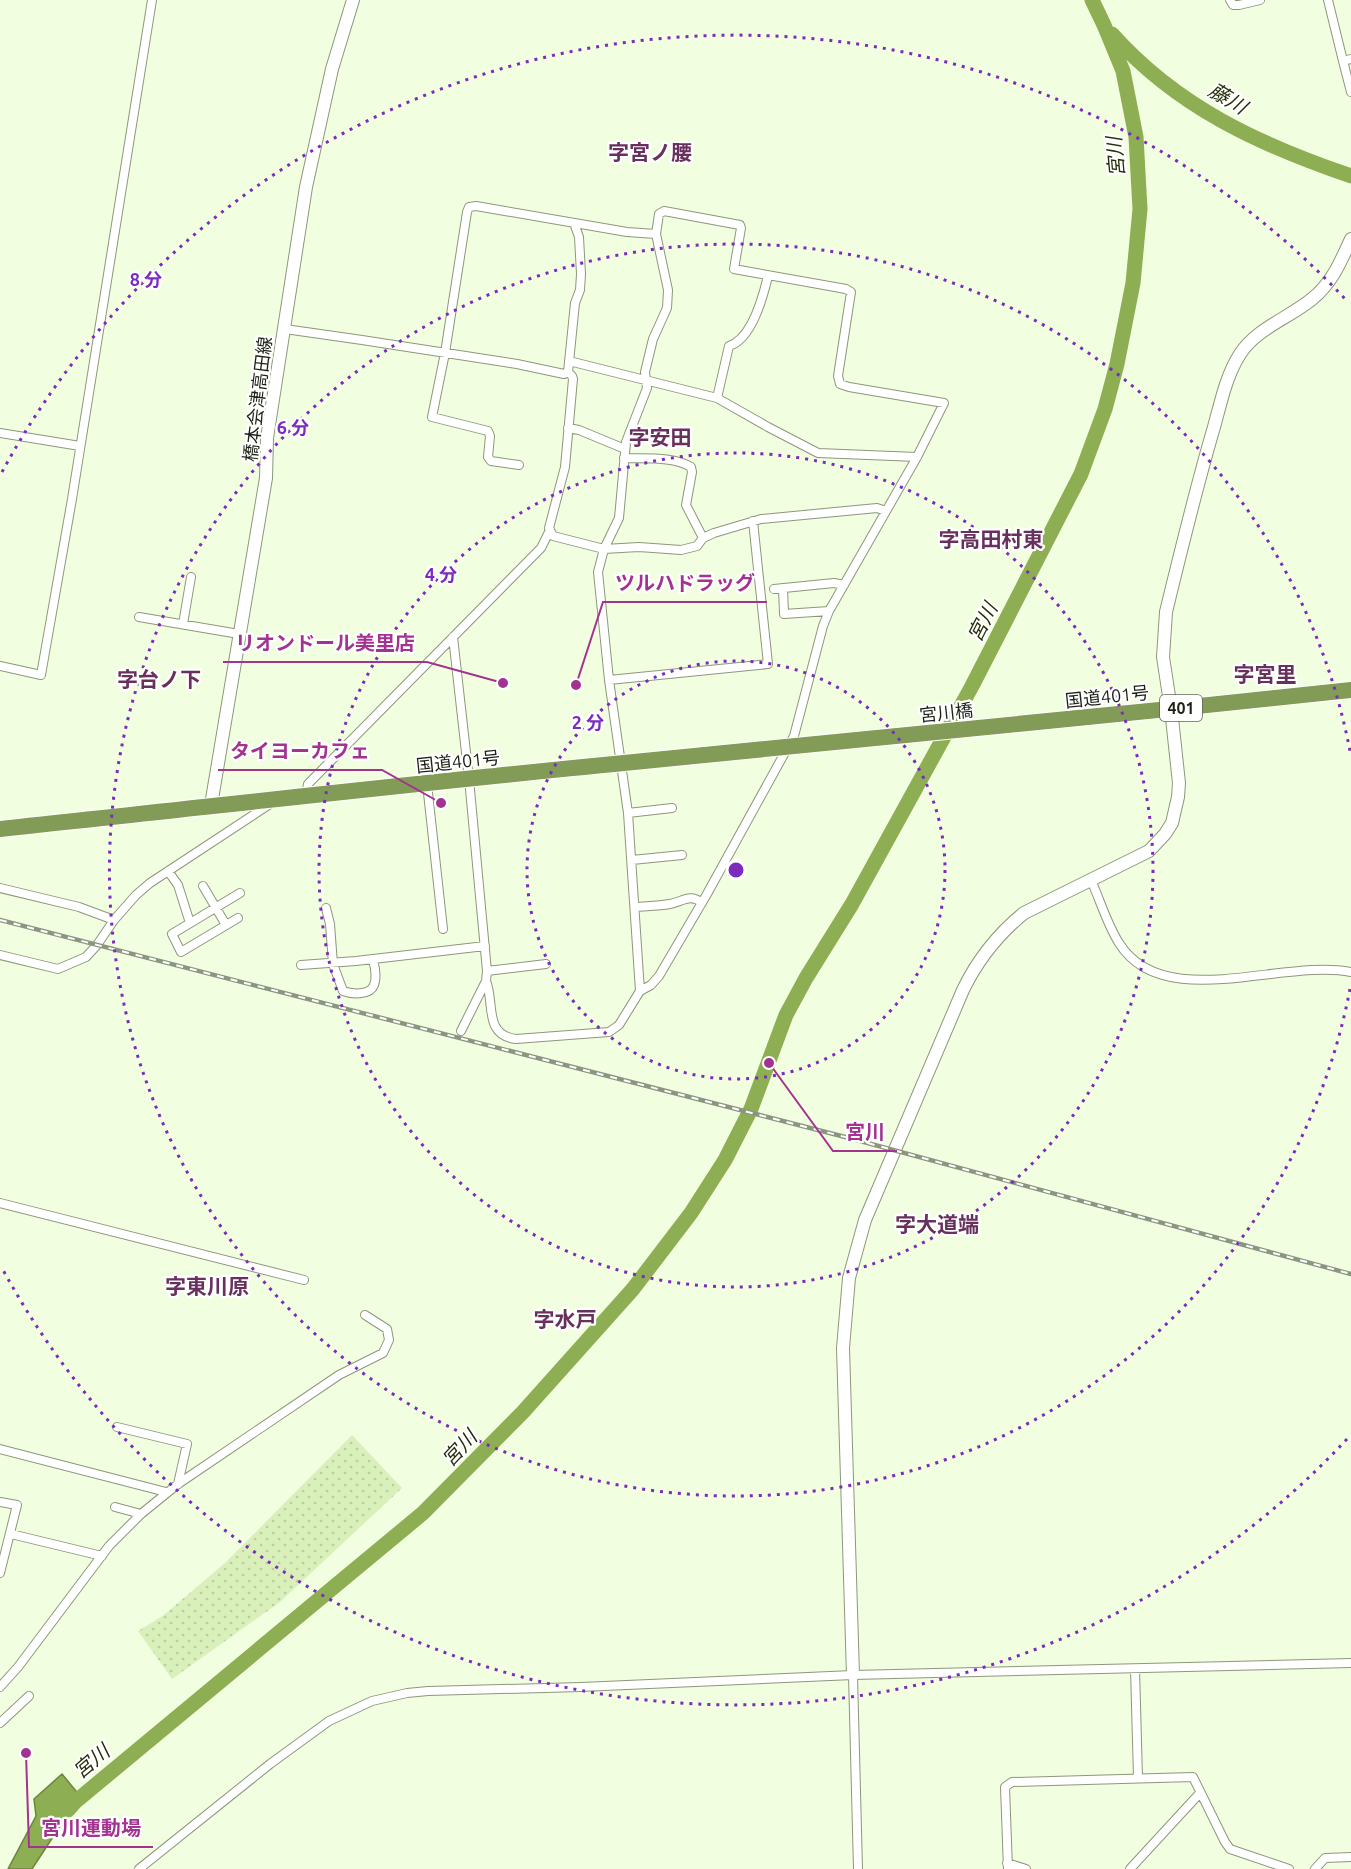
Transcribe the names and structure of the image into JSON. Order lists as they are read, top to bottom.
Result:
{
  "streets": {
    "highway": ["国道401号", "401", "宮川橋"],
    "street": ["橋本会津高田線"]
  },
  "crossings": [
    ["橋本会津高田線", "国道401号"],
    ["国道401号", "宮川橋"]
  ],
  "districts": [
    "字宮ノ腰",
    "字安田",
    "字高田村東",
    "字宮里",
    "字台ノ下",
    "字大道端",
    "字東川原",
    "字水戸"
  ],
  "water": ["藤川", "宮川"],
  "places": [
    "リオンドール美里店",
    "ツルハドラッグ",
    "タイヨーカフェ",
    "宮川",
    "宮川運動場"
  ],
  "rings": [
    "8 分",
    "6 分",
    "4 分",
    "2 分"
  ]
}
